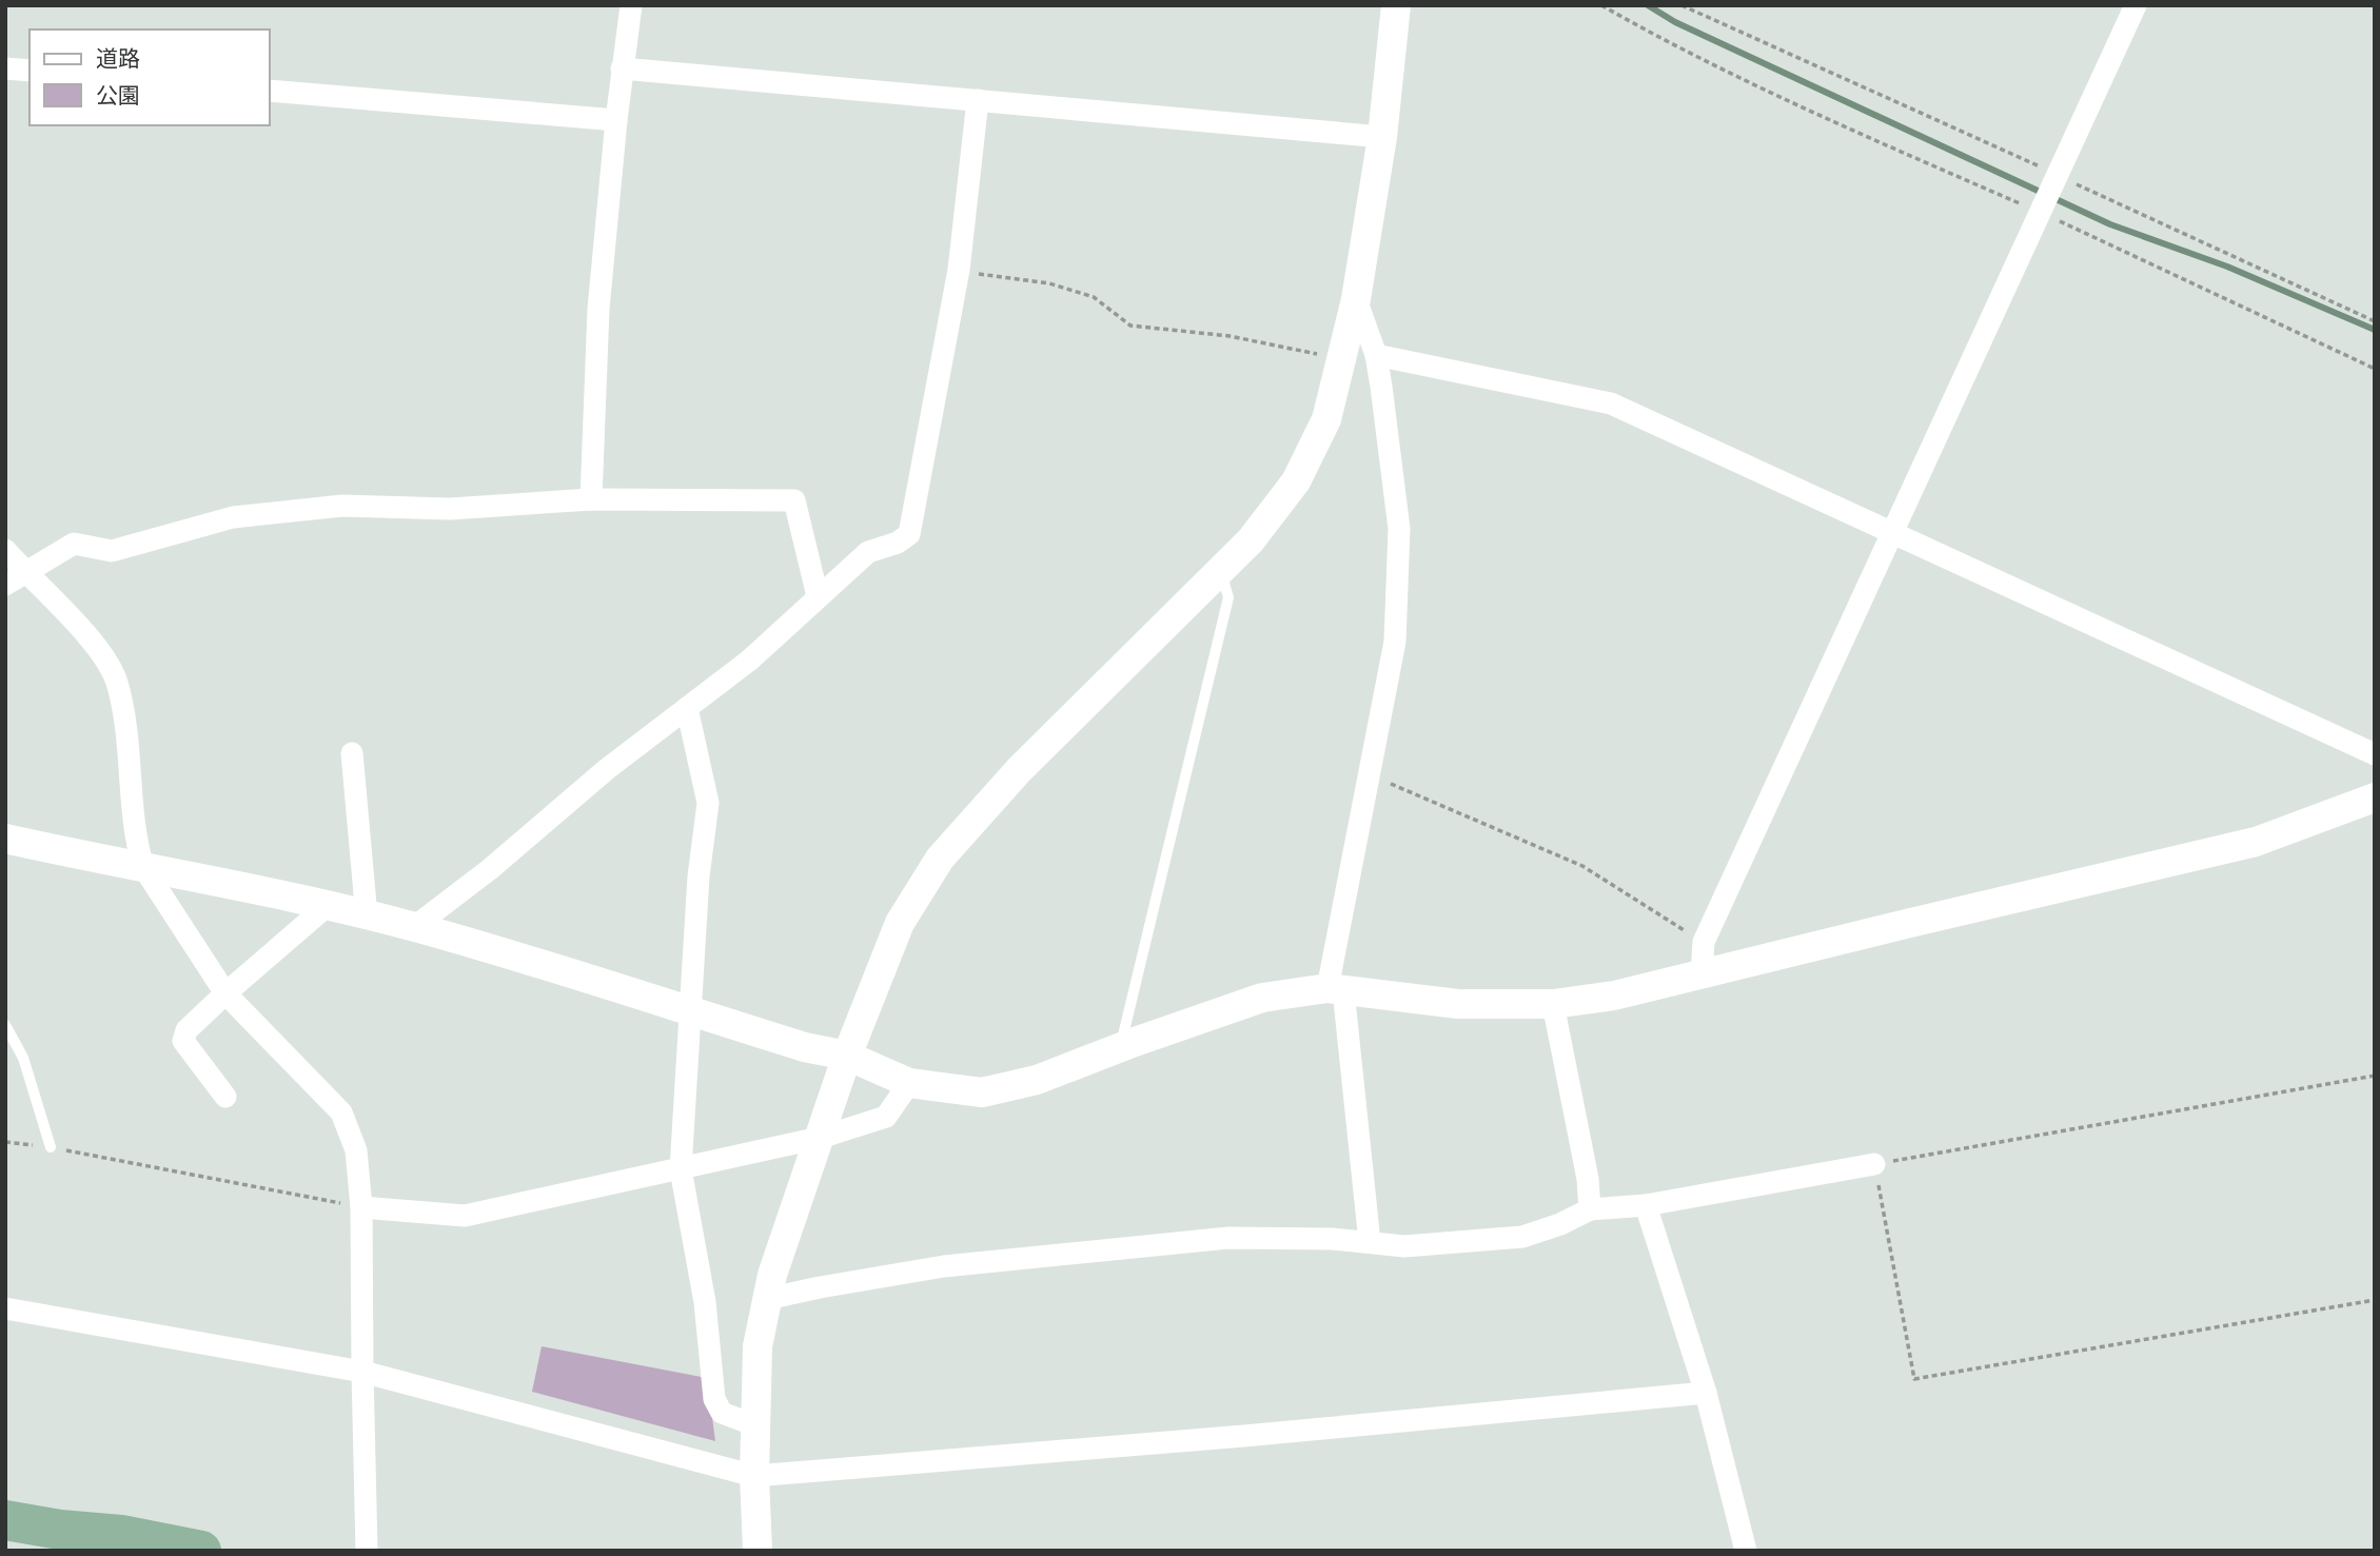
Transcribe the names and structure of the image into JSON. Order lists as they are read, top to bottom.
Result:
{
  "legend": ["道路", "公園"]
}
